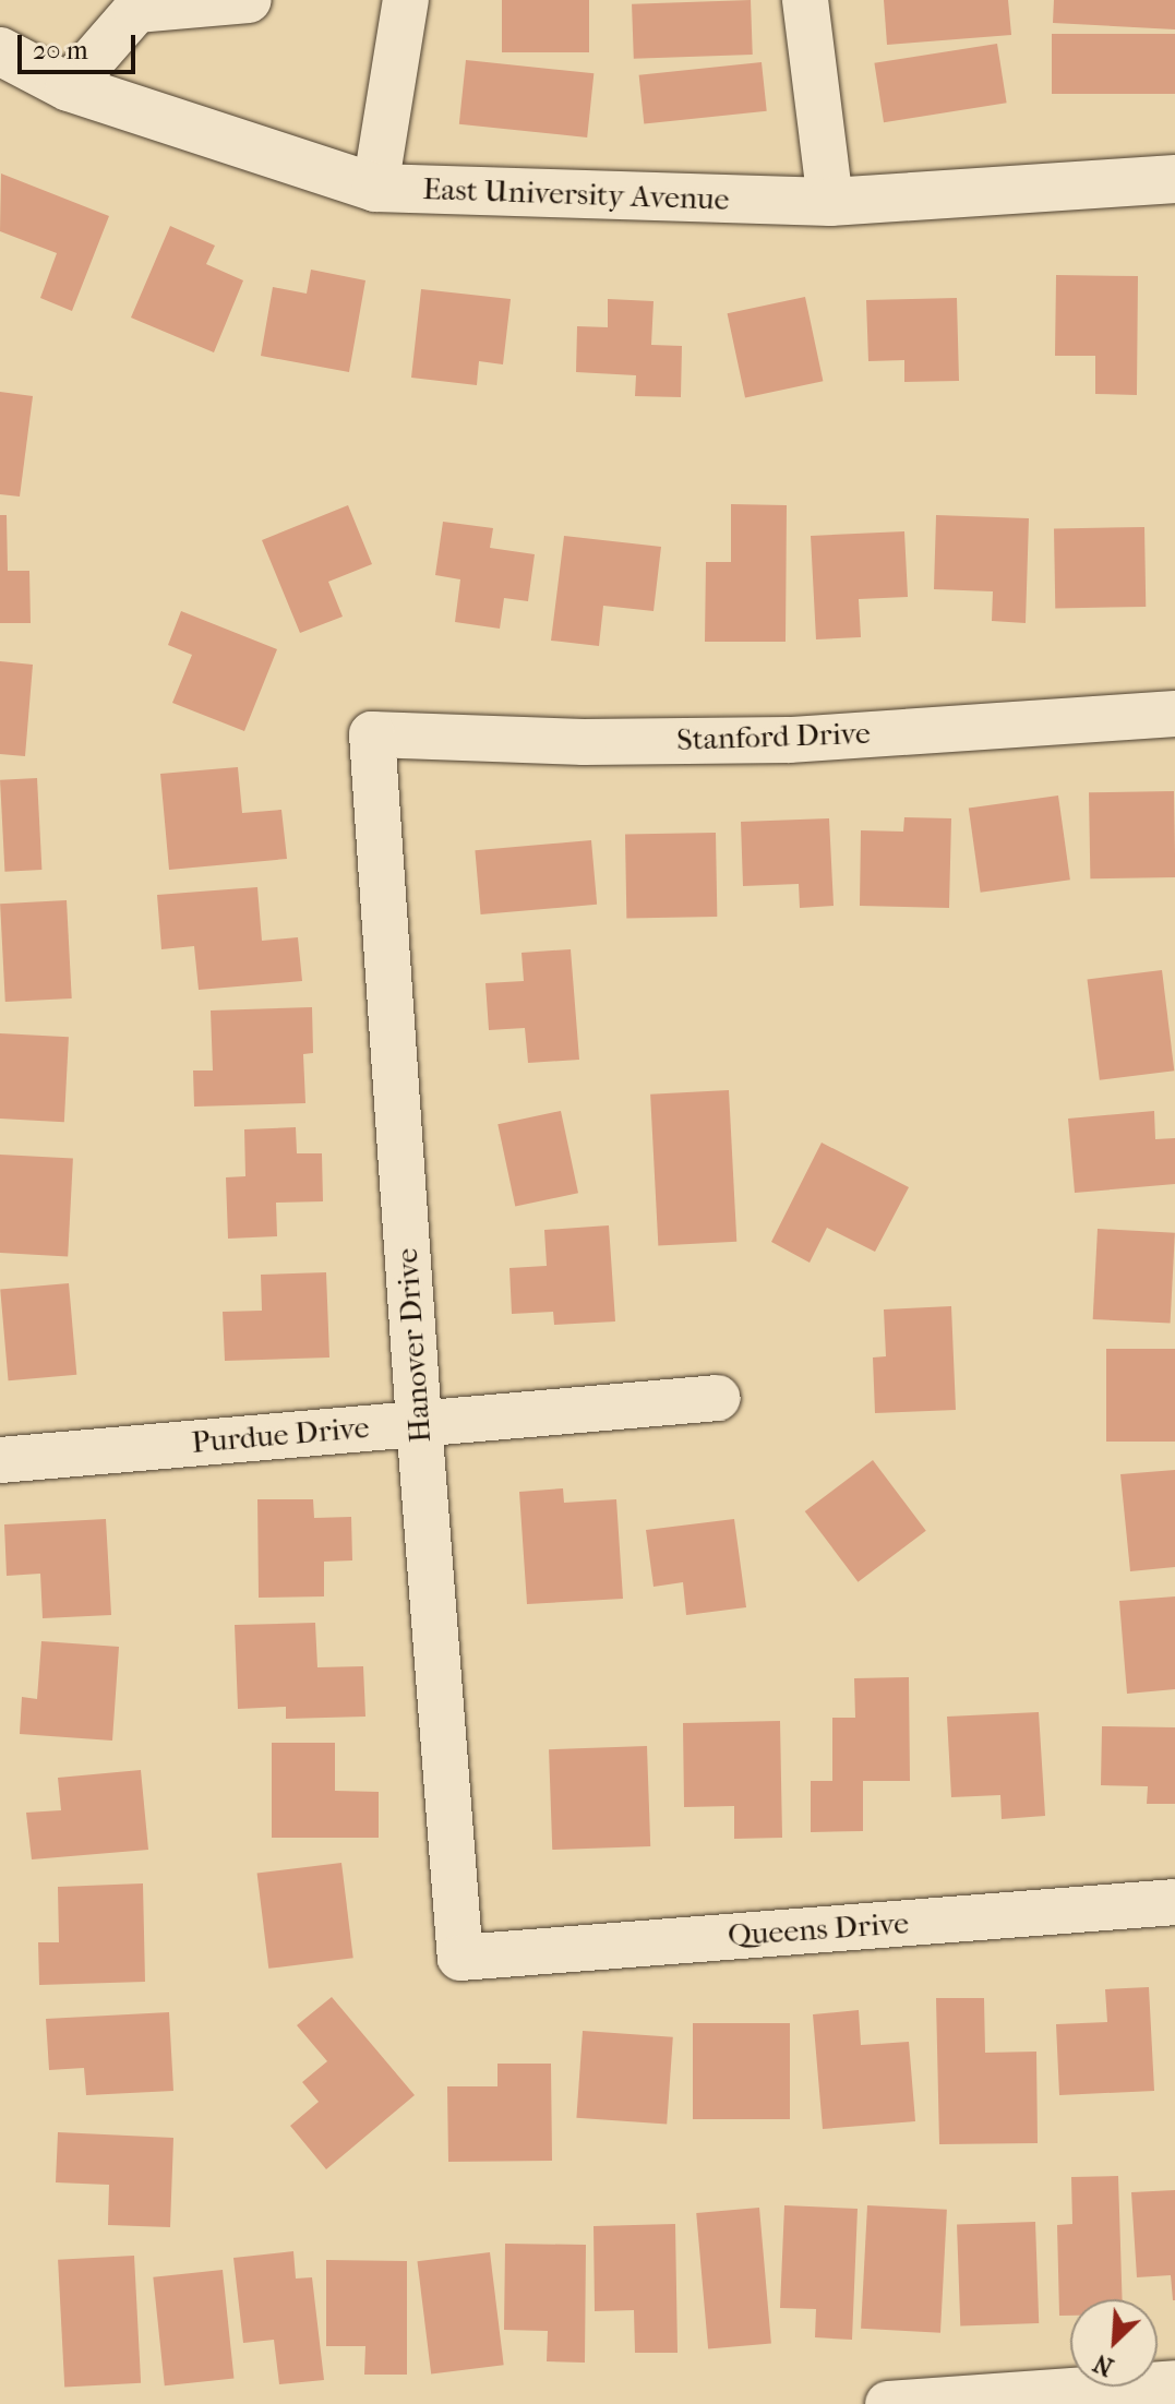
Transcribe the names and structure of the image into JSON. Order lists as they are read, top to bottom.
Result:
{
  "streets": {
    "street": [
      "East University Avenue",
      "Stanford Drive",
      "Hanover Drive",
      "Purdue Drive",
      "Queens Drive"
    ]
  },
  "crossings": [
    ["Stanford Drive", "Hanover Drive"],
    ["Hanover Drive", "Purdue Drive"],
    ["Hanover Drive", "Queens Drive"]
  ],
  "scale_bar": "20 m",
  "north": "bottom left"
}
